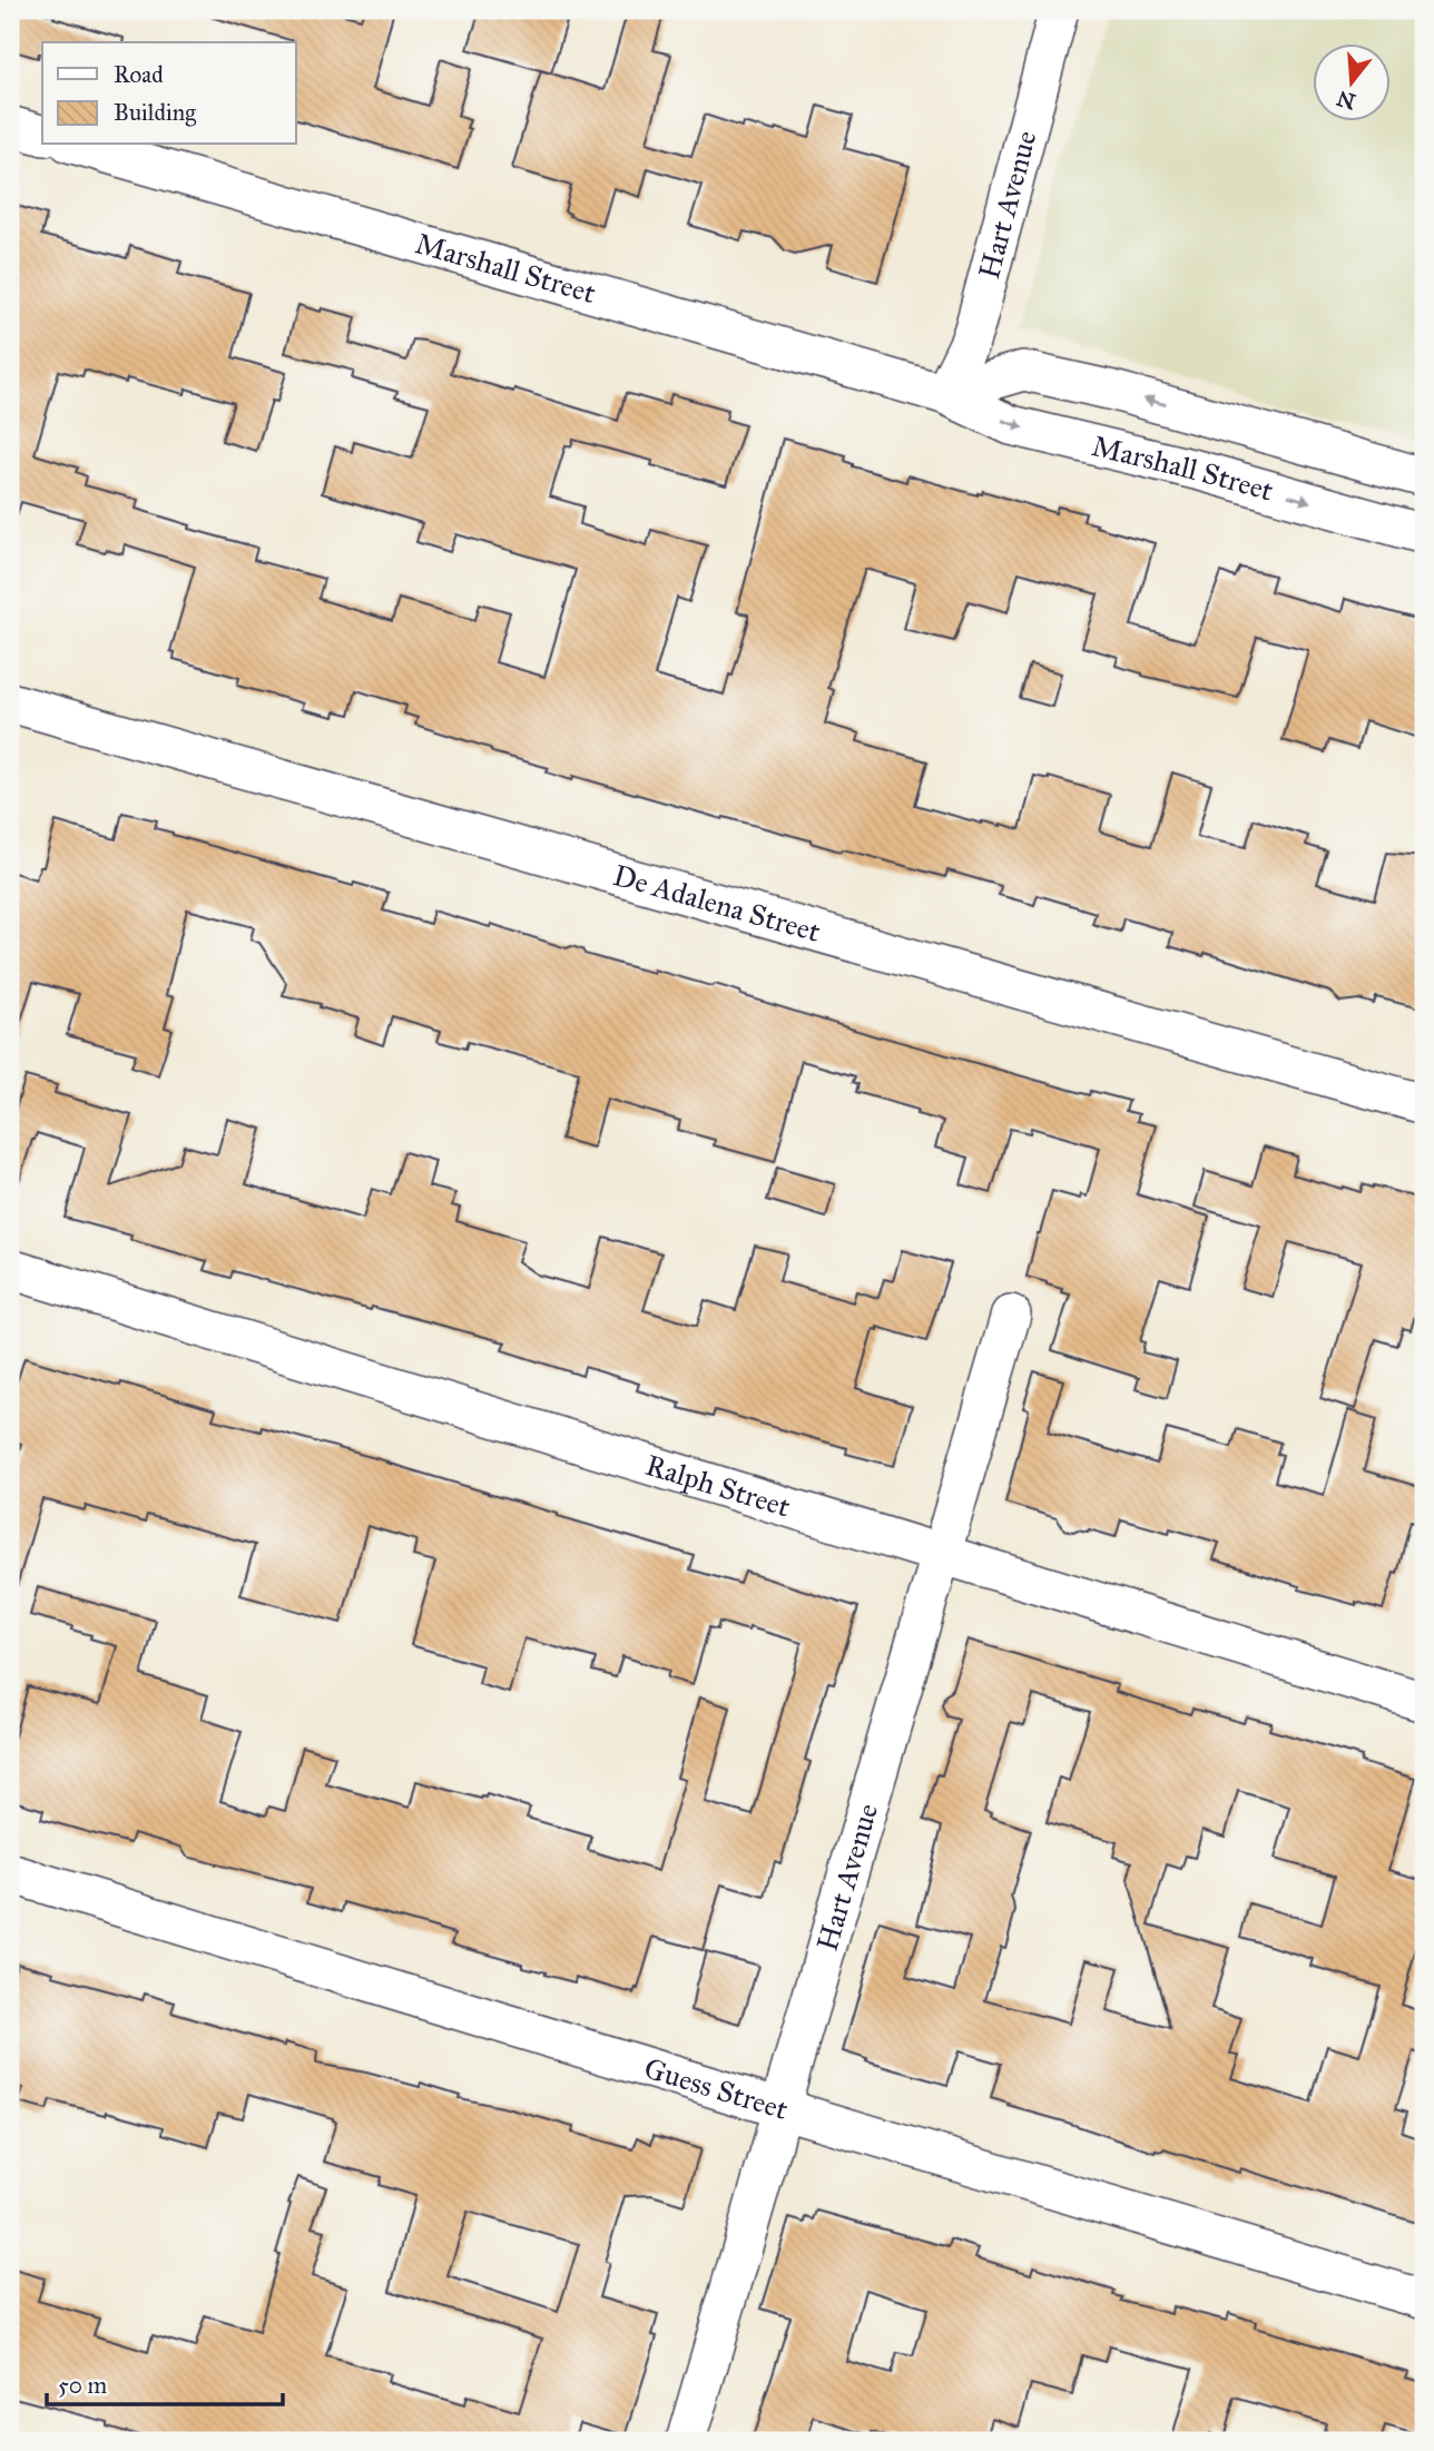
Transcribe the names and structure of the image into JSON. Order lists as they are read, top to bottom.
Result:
{
  "streets": {
    "street": [
      "Hart Avenue",
      "Marshall Street",
      "De Adalena Street",
      "Ralph Street",
      "Guess Street"
    ]
  },
  "crossings": [
    ["Hart Avenue", "Marshall Street"],
    ["Hart Avenue", "Ralph Street"],
    ["Hart Avenue", "Guess Street"]
  ],
  "legend": ["Road", "Building"],
  "scale_bar": "50 m",
  "north": "bottom"
}
